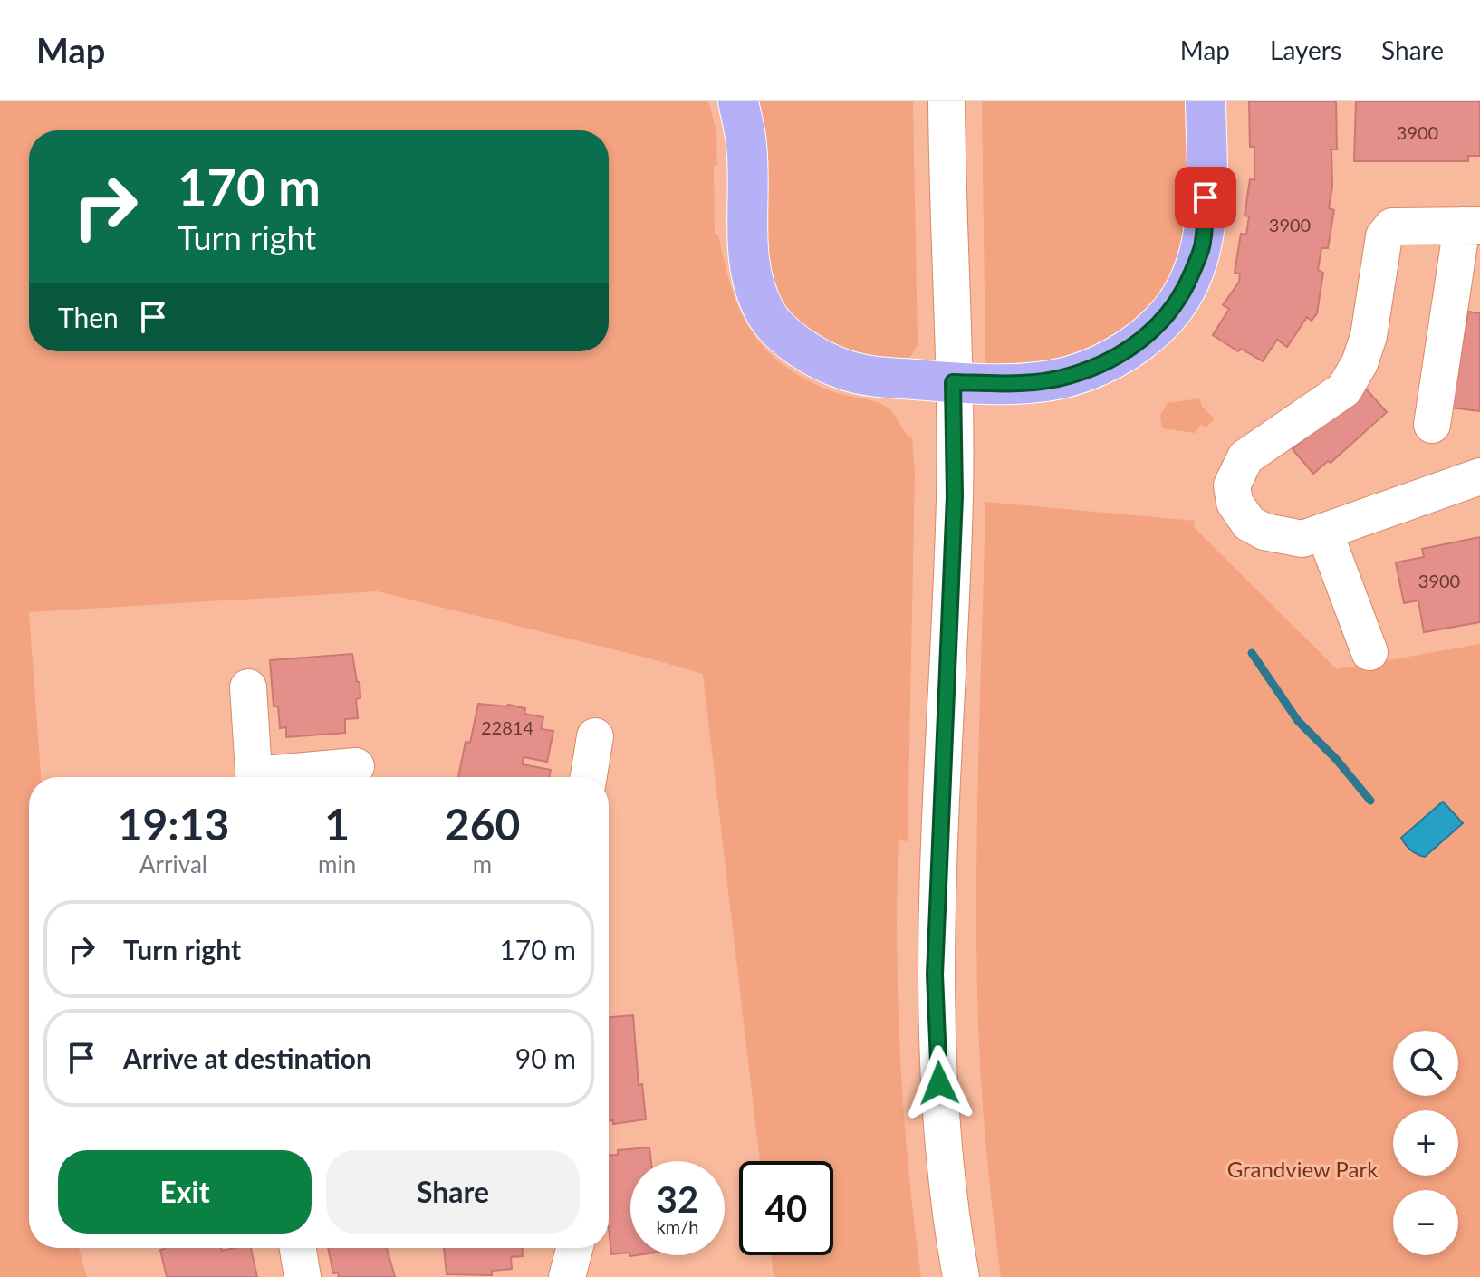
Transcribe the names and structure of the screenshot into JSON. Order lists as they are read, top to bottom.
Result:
{
  "parks": ["Grandview Park"],
  "house_numbers": [
    "3900",
    "3900",
    "3900",
    "22814"
  ],
  "page": {
    "header": "Map",
    "nav": ["Map", "Layers", "Share"],
    "turn": ["170 m", "Turn right"],
    "then": "Then",
    "eta": [
      "19:13",
      "Arrival",
      "1",
      "min",
      "260",
      "m"
    ],
    "list": [
      {
        "name": "Turn right",
        "value": "170 m"
      },
      {
        "name": "Arrive at destination",
        "value": "90 m"
      }
    ],
    "map_buttons": ["+", "−"],
    "buttons": ["Exit", "Share"],
    "speed": "32 km/h",
    "limit": "40"
  }
}
